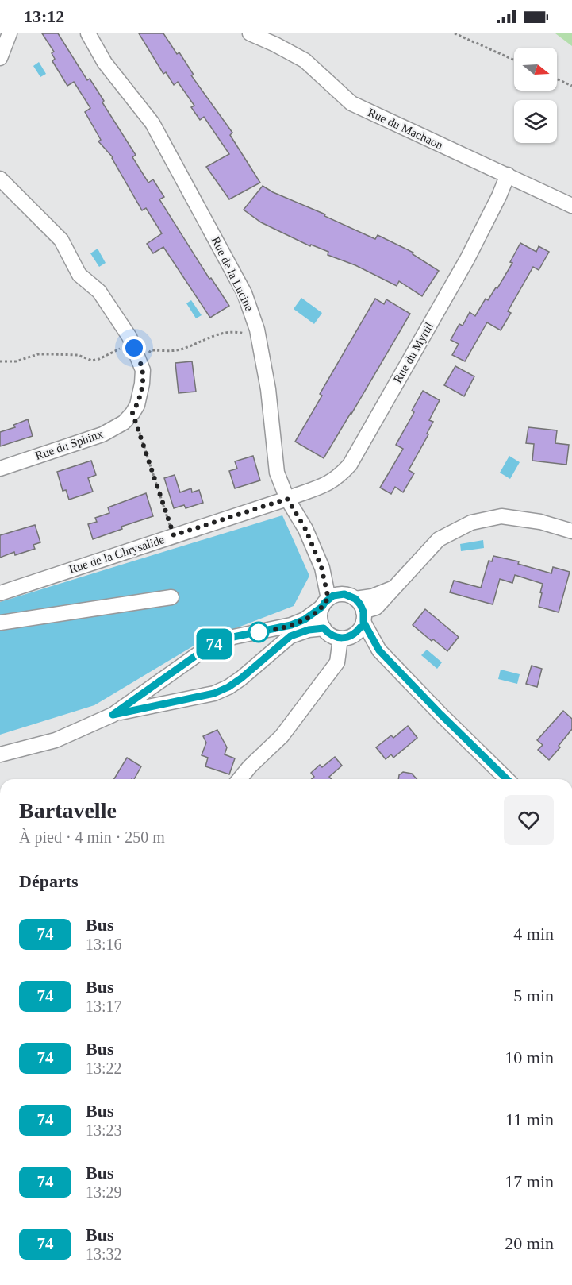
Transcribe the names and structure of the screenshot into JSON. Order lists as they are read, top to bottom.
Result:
{
  "streets": {
    "street": [
      "Rue du Machaon",
      "Rue de la Lucine",
      "Rue du Myrtil",
      "Rue du Sphinx",
      "Rue de la Chrysalide"
    ]
  },
  "crossings": [
    ["Rue du Machaon", "Rue du Myrtil"],
    ["Rue de la Lucine", "Rue du Myrtil"],
    ["Rue de la Lucine", "Rue de la Chrysalide"],
    ["Rue du Myrtil", "Rue de la Chrysalide"]
  ],
  "lines": ["bus line 74"],
  "north": "right",
  "page": {
    "status": "13:12",
    "on_map": "74",
    "heading": [
      ["Bartavelle", "À pied · 4 min · 250 m"],
      "Départs"
    ],
    "list": [
      {
        "mark": "74",
        "name": "Bus",
        "note": "13:16",
        "value": "4 min"
      },
      {
        "mark": "74",
        "name": "Bus",
        "note": "13:17",
        "value": "5 min"
      },
      {
        "mark": "74",
        "name": "Bus",
        "note": "13:22",
        "value": "10 min"
      },
      {
        "mark": "74",
        "name": "Bus",
        "note": "13:23",
        "value": "11 min"
      },
      {
        "mark": "74",
        "name": "Bus",
        "note": "13:29",
        "value": "17 min"
      },
      {
        "mark": "74",
        "name": "Bus",
        "note": "13:32",
        "value": "20 min"
      }
    ]
  }
}
